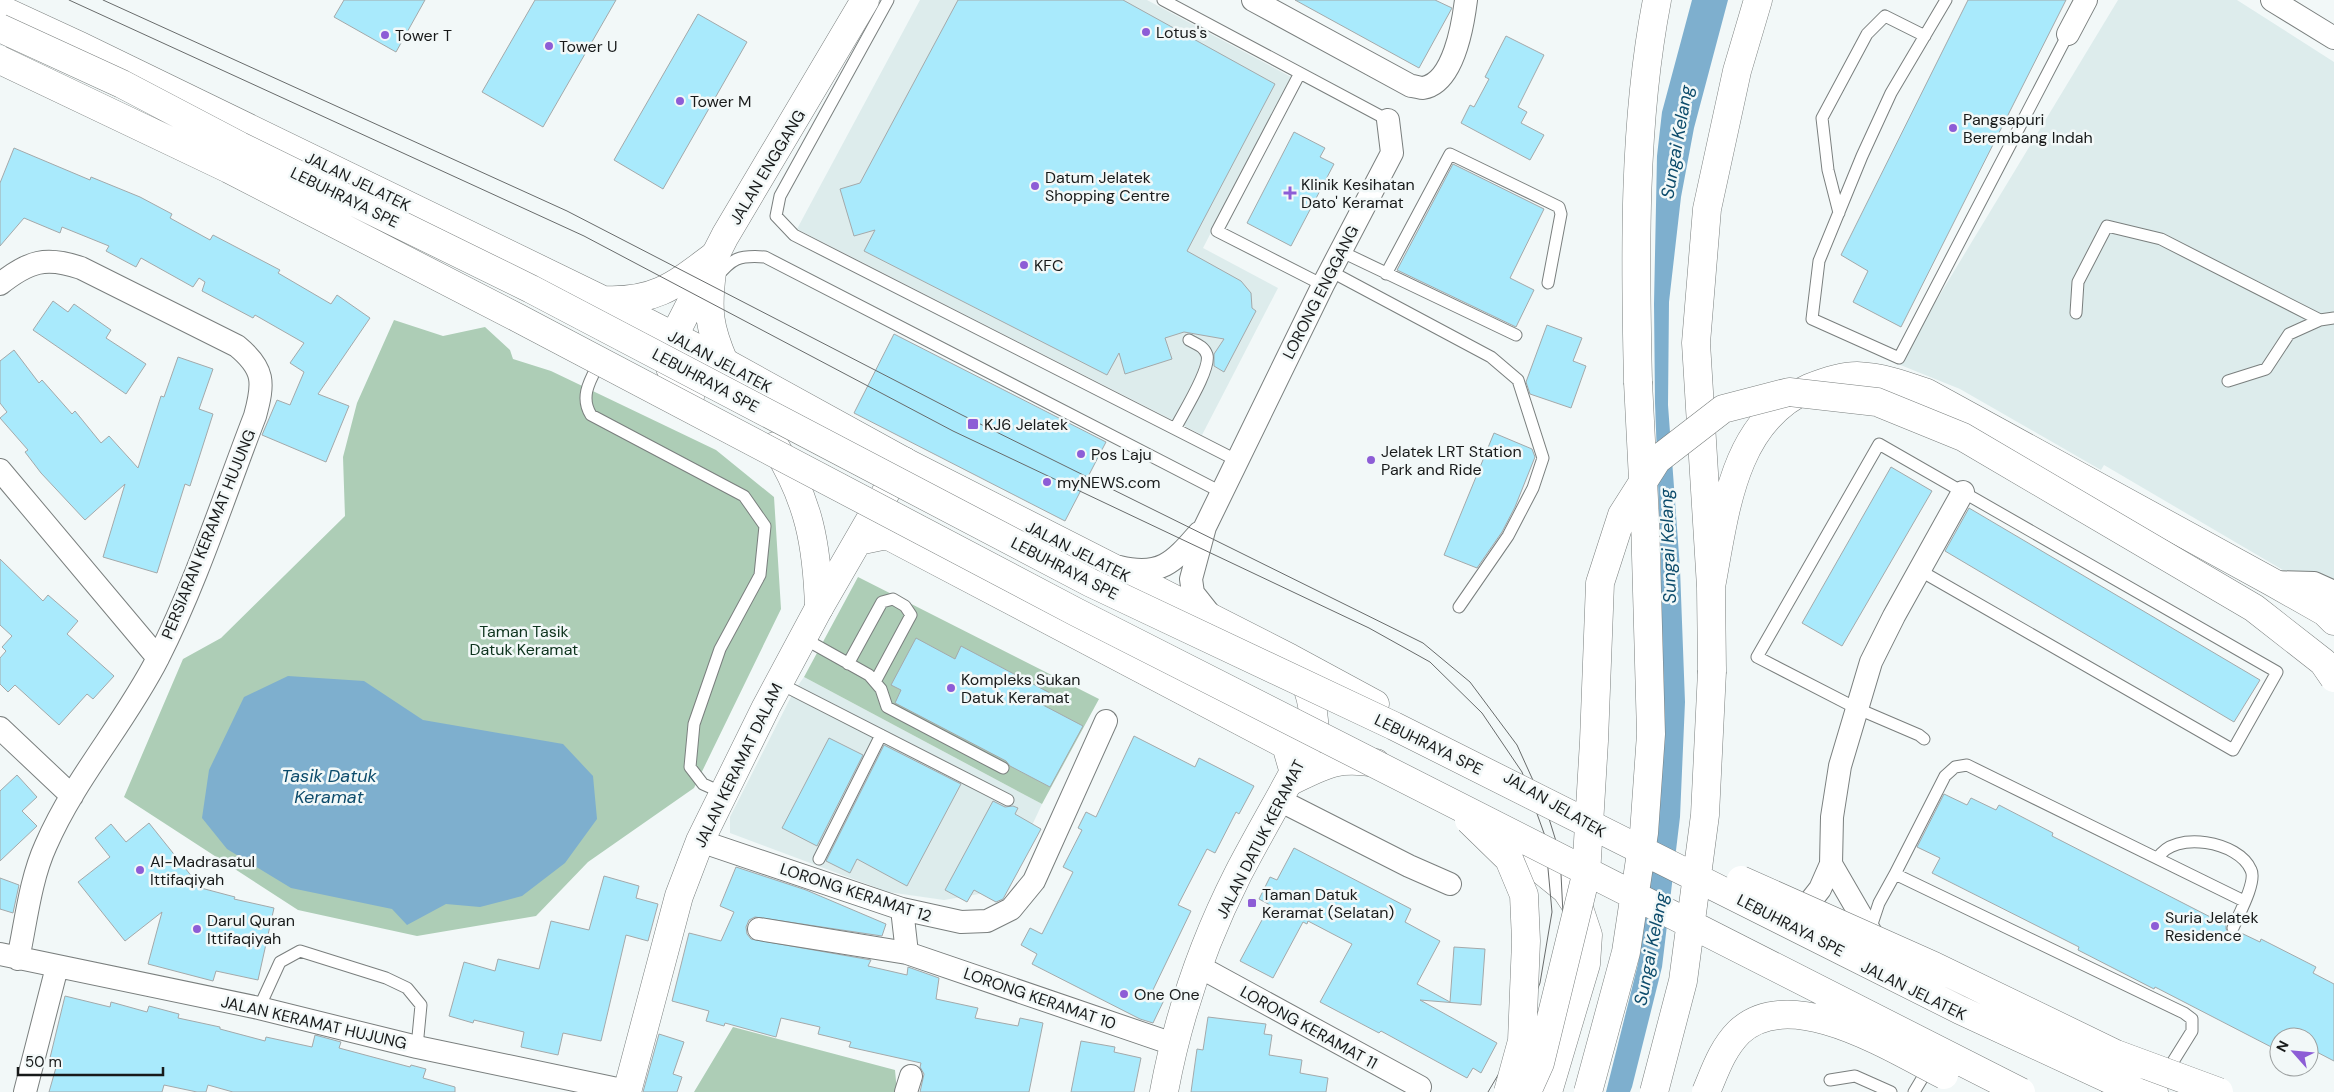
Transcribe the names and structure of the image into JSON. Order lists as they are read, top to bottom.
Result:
{
  "streets": {
    "main road": [
      "JALAN ENGGANG",
      "JALAN JELATEK",
      "LEBUHRAYA SPE",
      "JALAN KERAMAT DALAM",
      "JALAN DATUK KERAMAT"
    ],
    "street": [
      "LORONG ENGGANG",
      "PERSIARAN KERAMAT HUJUNG",
      "LORONG KERAMAT 12",
      "LORONG KERAMAT 10",
      "JALAN KERAMAT HUJUNG",
      "LORONG KERAMAT 11"
    ]
  },
  "crossings": [
    ["JALAN ENGGANG", "JALAN JELATEK"],
    ["JALAN JELATEK", "LEBUHRAYA SPE"],
    ["JALAN JELATEK", "LORONG ENGGANG"],
    ["JALAN JELATEK", "JALAN KERAMAT DALAM"],
    ["PERSIARAN KERAMAT HUJUNG", "JALAN KERAMAT HUJUNG"],
    ["JALAN KERAMAT DALAM", "LORONG KERAMAT 12"],
    ["JALAN KERAMAT DALAM", "JALAN KERAMAT HUJUNG"],
    ["JALAN DATUK KERAMAT", "LORONG KERAMAT 10"],
    ["JALAN DATUK KERAMAT", "LORONG KERAMAT 11"]
  ],
  "water": ["Sungai Kelang", "Tasik Datuk Keramat"],
  "parks": ["Taman Tasik Datuk Keramat"],
  "places": {
    "other": [
      "Lotus's",
      "Tower T",
      "Tower U",
      "Tower M",
      "Pangsapuri Berembang Indah",
      "Datum Jelatek Shopping Centre",
      "KFC",
      "Pos Laju",
      "Jelatek LRT Station Park and Ride",
      "myNEWS.com",
      "Kompleks Sukan Datuk Keramat",
      "Al-Madrasatul Ittifaqiyah",
      "Suria Jelatek Residence",
      "Darul Quran Ittifaqiyah",
      "One One"
    ],
    "health": ["Klinik Kesihatan Dato' Keramat"],
    "transit": ["KJ6 Jelatek", "Taman Datuk Keramat (Selatan)"]
  },
  "scale_bar": "50 m",
  "north": "top left"
}
